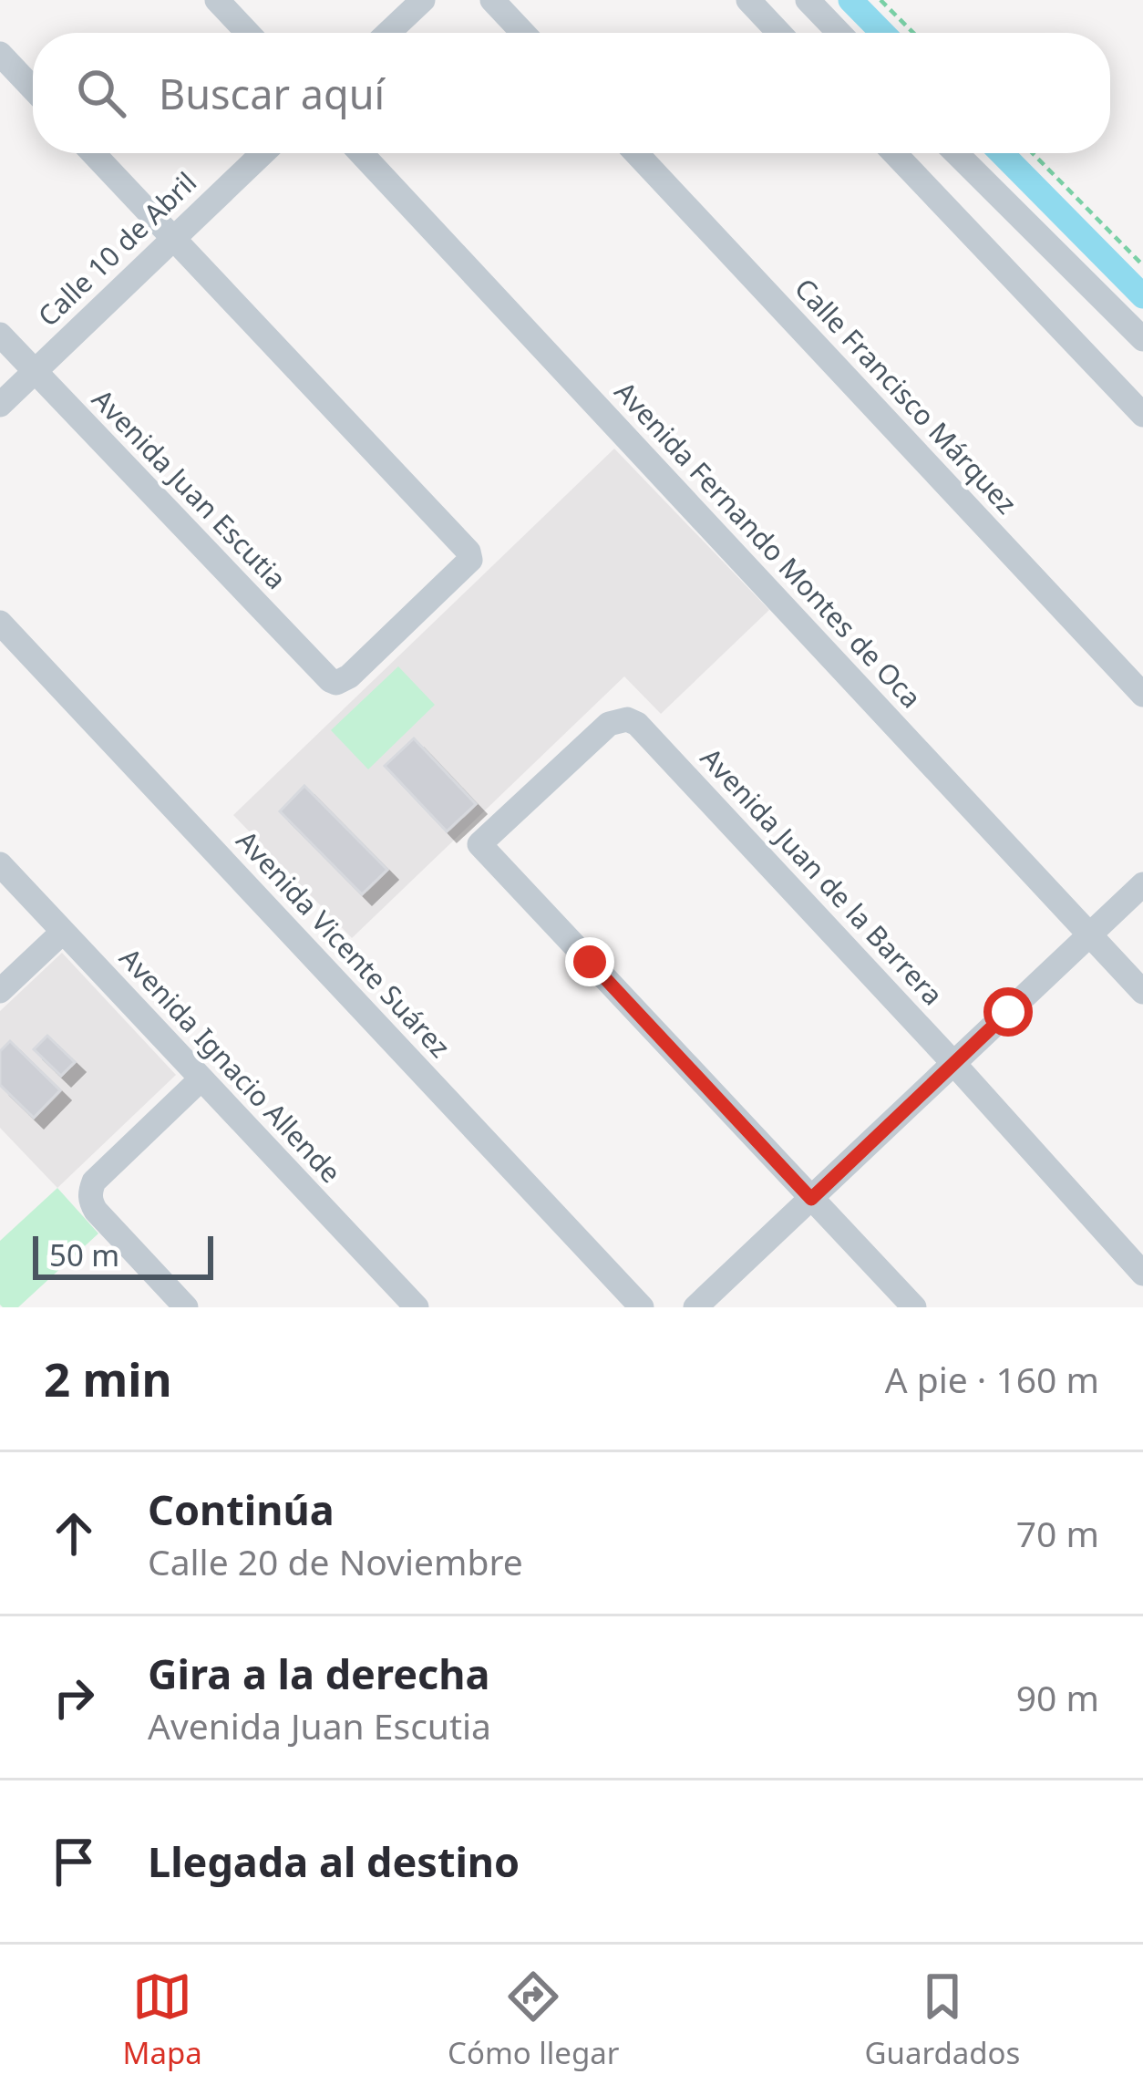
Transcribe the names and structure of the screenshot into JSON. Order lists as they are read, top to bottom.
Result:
{
  "streets": {
    "street": [
      "Calle 10 de Abril",
      "Calle Francisco Márquez",
      "Avenida Juan Escutia",
      "Avenida Fernando Montes de Oca",
      "Avenida Juan de la Barrera",
      "Avenida Vicente Suárez",
      "Avenida Ignacio Allende"
    ]
  },
  "crossings": [
    ["Calle 10 de Abril", "Avenida Juan Escutia"]
  ],
  "scale_bar": "50 m",
  "page": {
    "search": "Buscar aquí",
    "scale": "50 m",
    "heading": ["2 min", "A pie · 160 m"],
    "list": [
      ["Continúa", "Calle 20 de Noviembre", "70 m"],
      ["Gira a la derecha", "Avenida Juan Escutia", "90 m"],
      "Llegada al destino"
    ],
    "nav": ["Mapa", "Cómo llegar", "Guardados"]
  }
}
